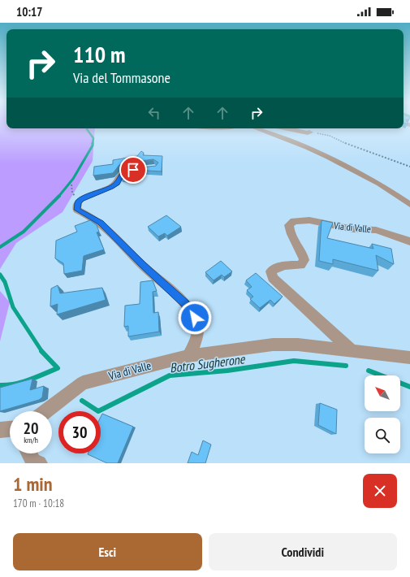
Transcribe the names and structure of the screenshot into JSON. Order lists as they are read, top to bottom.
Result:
{
  "streets": {
    "street": ["Via di Valle"]
  },
  "water": ["Botro Sugherone"],
  "north": "top left",
  "page": {
    "status": "10:17",
    "turn": ["110 m", "Via del Tommasone"],
    "speed": "20 km/h",
    "limit": "30",
    "heading": ["1 min", "170 m · 10:18"],
    "buttons": ["Esci", "Condividi"]
  }
}
